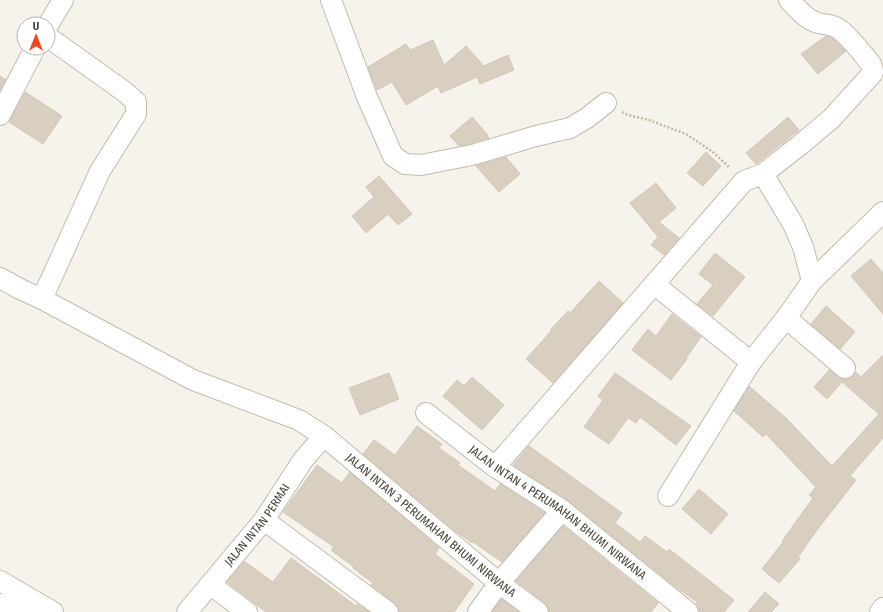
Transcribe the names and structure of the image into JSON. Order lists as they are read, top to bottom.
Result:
{
  "streets": {
    "street": ["JALAN INTAN 4 PERUMAHAN BHUMI NIRWANA", "JALAN INTAN PERMAI", "JALAN INTAN 3 PERUMAHAN BHUMI NIRWANA"]
  },
  "crossings": [
    ["JALAN INTAN PERMAI", "JALAN INTAN 3 PERUMAHAN BHUMI NIRWANA"]
  ],
  "north": "top"
}
